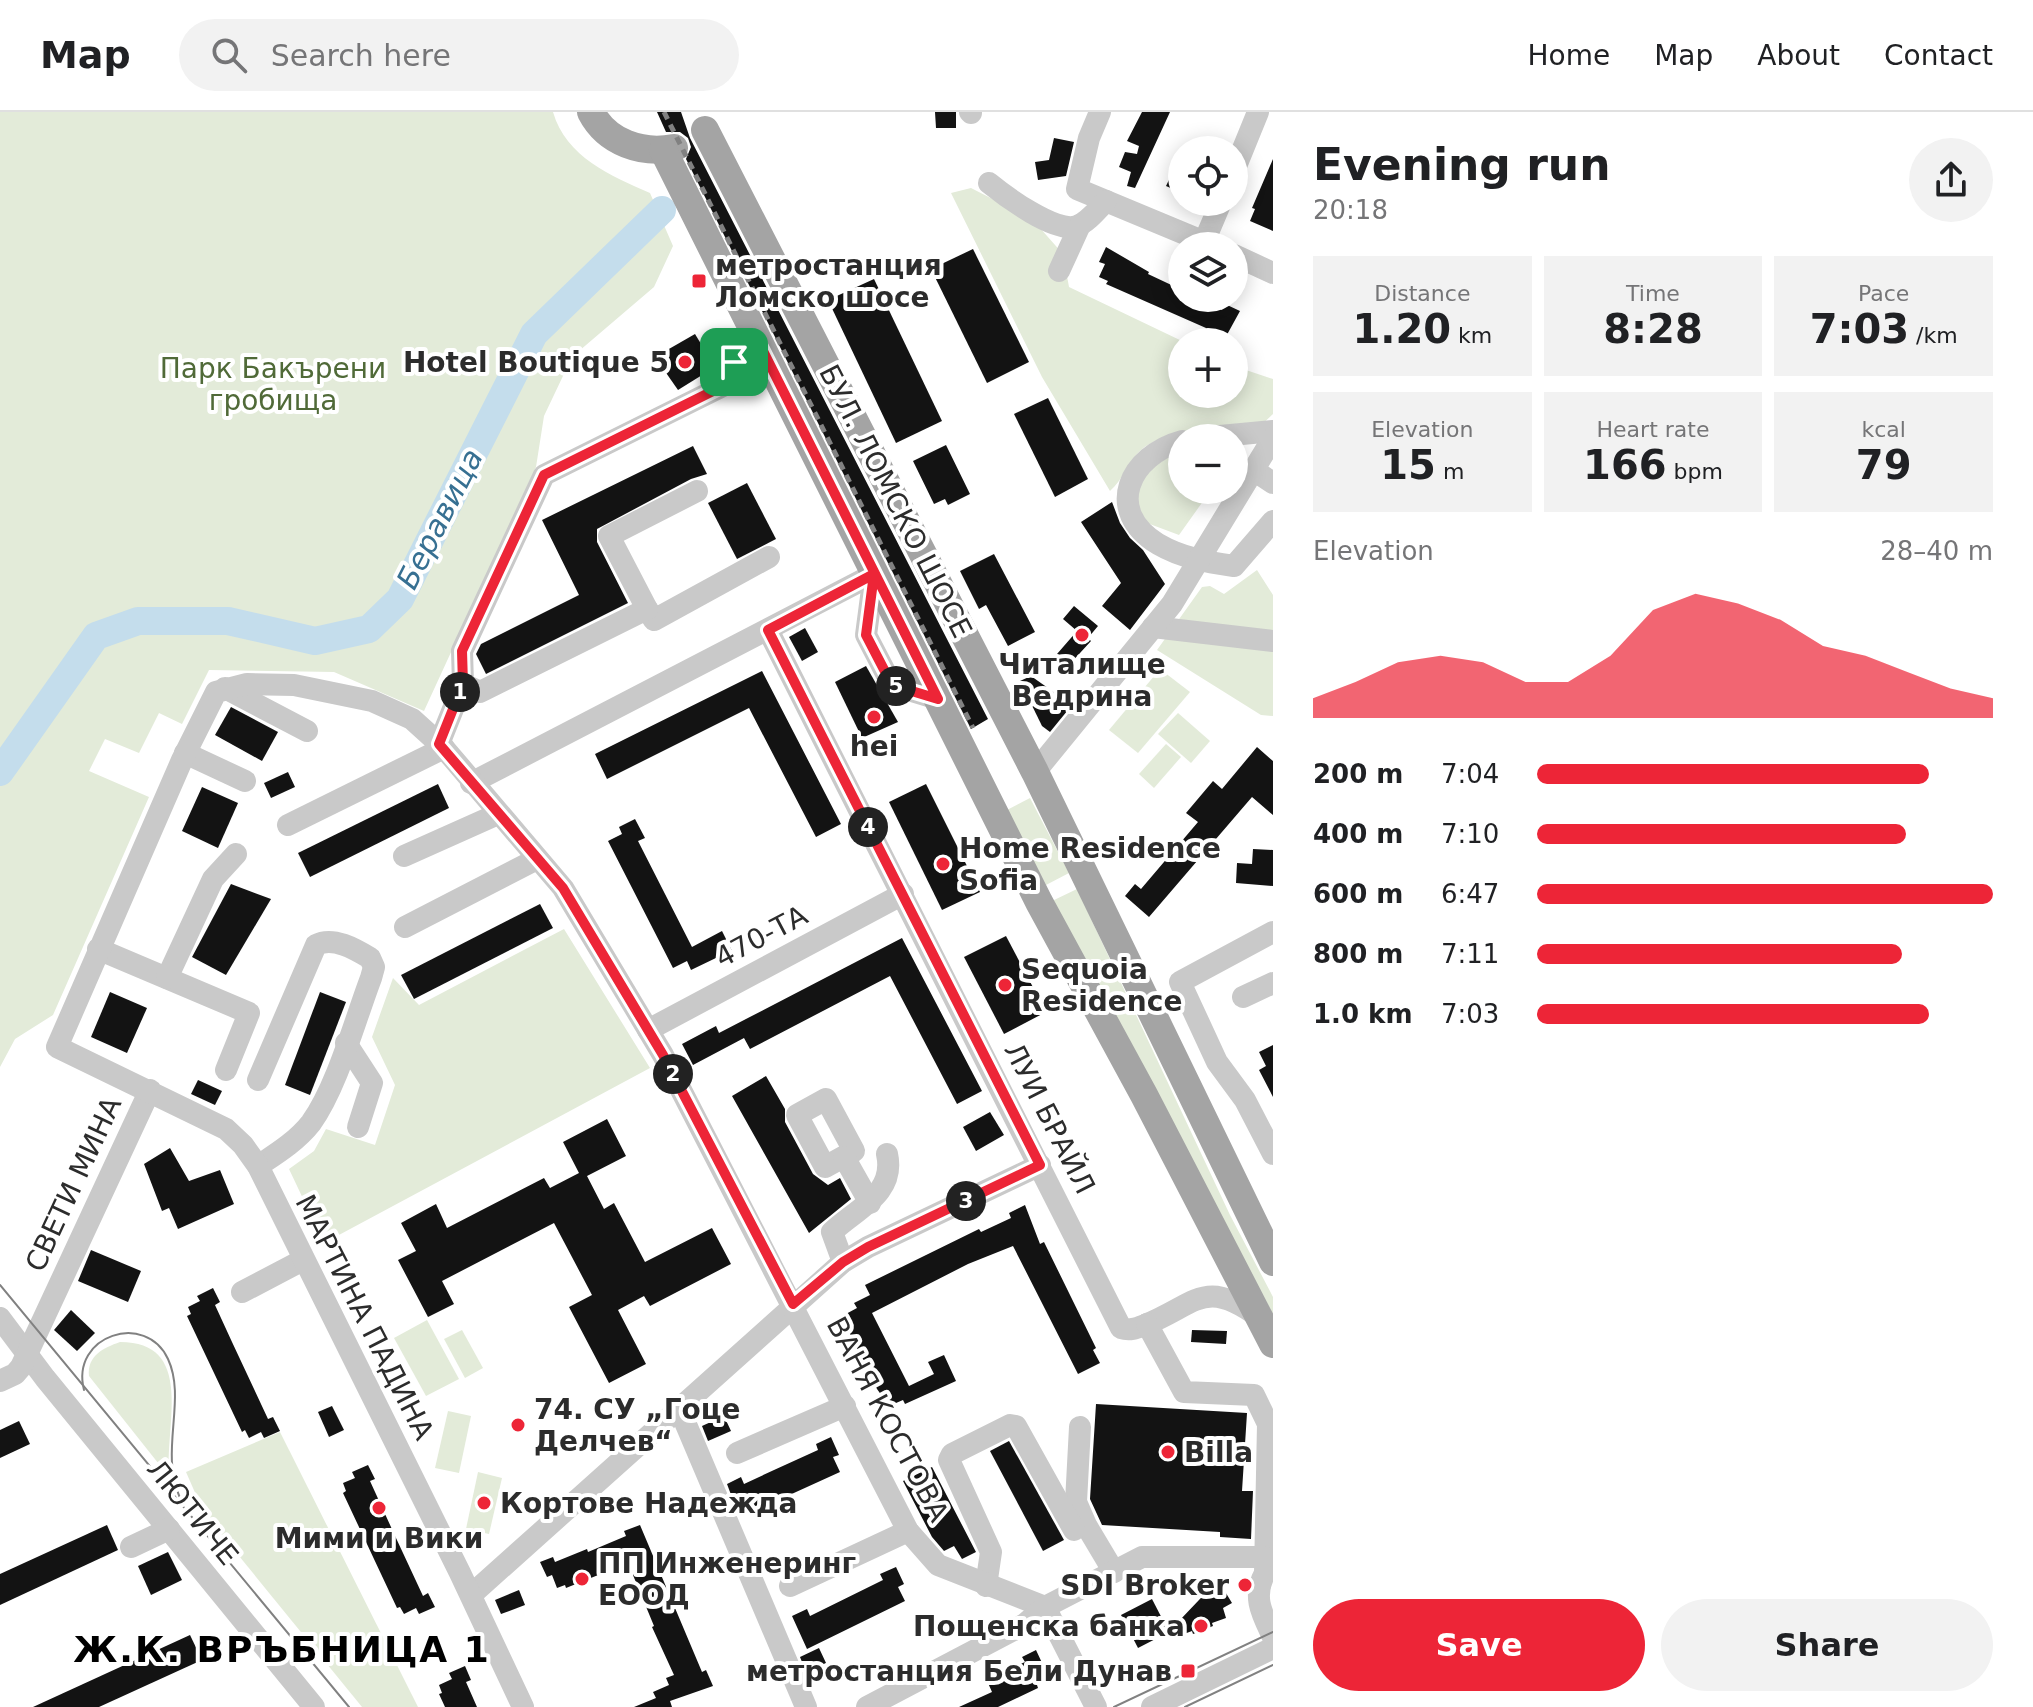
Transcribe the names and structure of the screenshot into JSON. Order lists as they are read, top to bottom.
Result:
{
  "streets": {
    "main road": ["БУЛ. ЛОМСКО ШОСЕ"],
    "street": [
      "470-ТА",
      "ЛУИ БРАЙЛ",
      "СВЕТИ МИНА",
      "МАРТИНА ПАДИНА",
      "ВАНЯ КОСТОВА",
      "ЛЮТИЧЕ"
    ]
  },
  "crossings": [
    ["470-ТА", "ЛУИ БРАЙЛ"],
    ["470-ТА", "ВАНЯ КОСТОВА"],
    ["СВЕТИ МИНА", "МАРТИНА ПАДИНА"],
    ["СВЕТИ МИНА", "ЛЮТИЧЕ"]
  ],
  "districts": ["Ж.К. ВРЪБНИЦА 1"],
  "water": ["Беравица"],
  "parks": ["Парк Бакърени гробища"],
  "places": {
    "transit": ["метростанция Ломско шосе", "метростанция Бели Дунав"],
    "other": [
      "Hotel Boutique 5",
      "Читалище Ведрина",
      "hei",
      "Home Residence Sofia",
      "Sequoia Residence",
      "74. СУ „Гоце Делчев“",
      "Billa",
      "Кортове Надежда",
      "Мими и Вики",
      "ПП Инженеринг ЕООД",
      "SDI Broker",
      "Пощенска банка"
    ]
  },
  "page": {
    "header": "Map",
    "search": "Search here",
    "nav": [
      "Home",
      "Map",
      "About",
      "Contact"
    ],
    "heading": ["Evening run", "20:18"],
    "map_buttons": ["+", "−"],
    "stats": [
      ["Distance", "1.20 km"],
      ["Time", "8:28"],
      ["Pace", "7:03 /km"],
      ["Elevation", "15 m"],
      ["Heart rate", "166 bpm"],
      ["kcal", "79"]
    ],
    "chart": ["Elevation", "28–40 m"],
    "pins": [
      "5",
      "1",
      "4",
      "2",
      "3"
    ],
    "list": [
      {
        "name": "200 m",
        "note": "7:04"
      },
      {
        "name": "400 m",
        "note": "7:10"
      },
      {
        "name": "600 m",
        "note": "6:47"
      },
      {
        "name": "800 m",
        "note": "7:11"
      },
      {
        "name": "1.0 km",
        "note": "7:03"
      }
    ],
    "buttons": ["Save", "Share"]
  }
}
